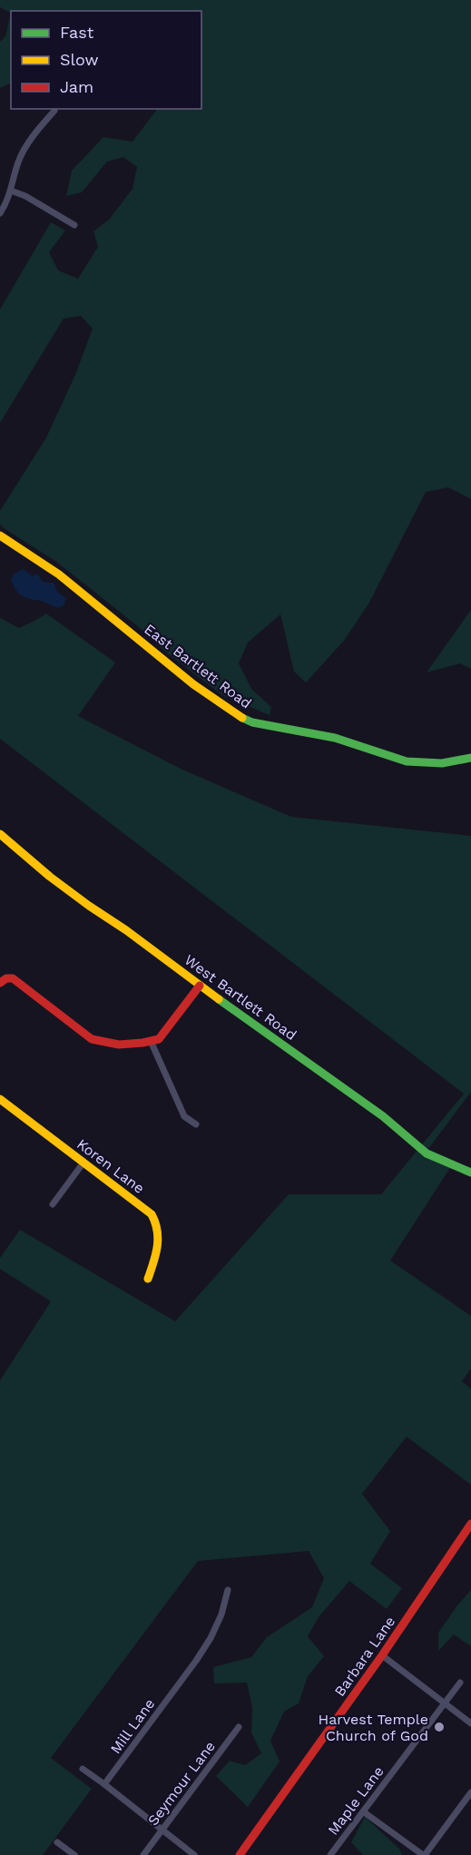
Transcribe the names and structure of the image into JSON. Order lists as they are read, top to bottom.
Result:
{
  "streets": {
    "street": [
      "East Bartlett Road",
      "West Bartlett Road",
      "Koren Lane",
      "Barbara Lane",
      "Mill Lane",
      "Seymour Lane",
      "Maple Lane"
    ]
  },
  "places": ["Harvest Temple Church of God"],
  "legend": ["Fast", "Slow", "Jam"]
}
